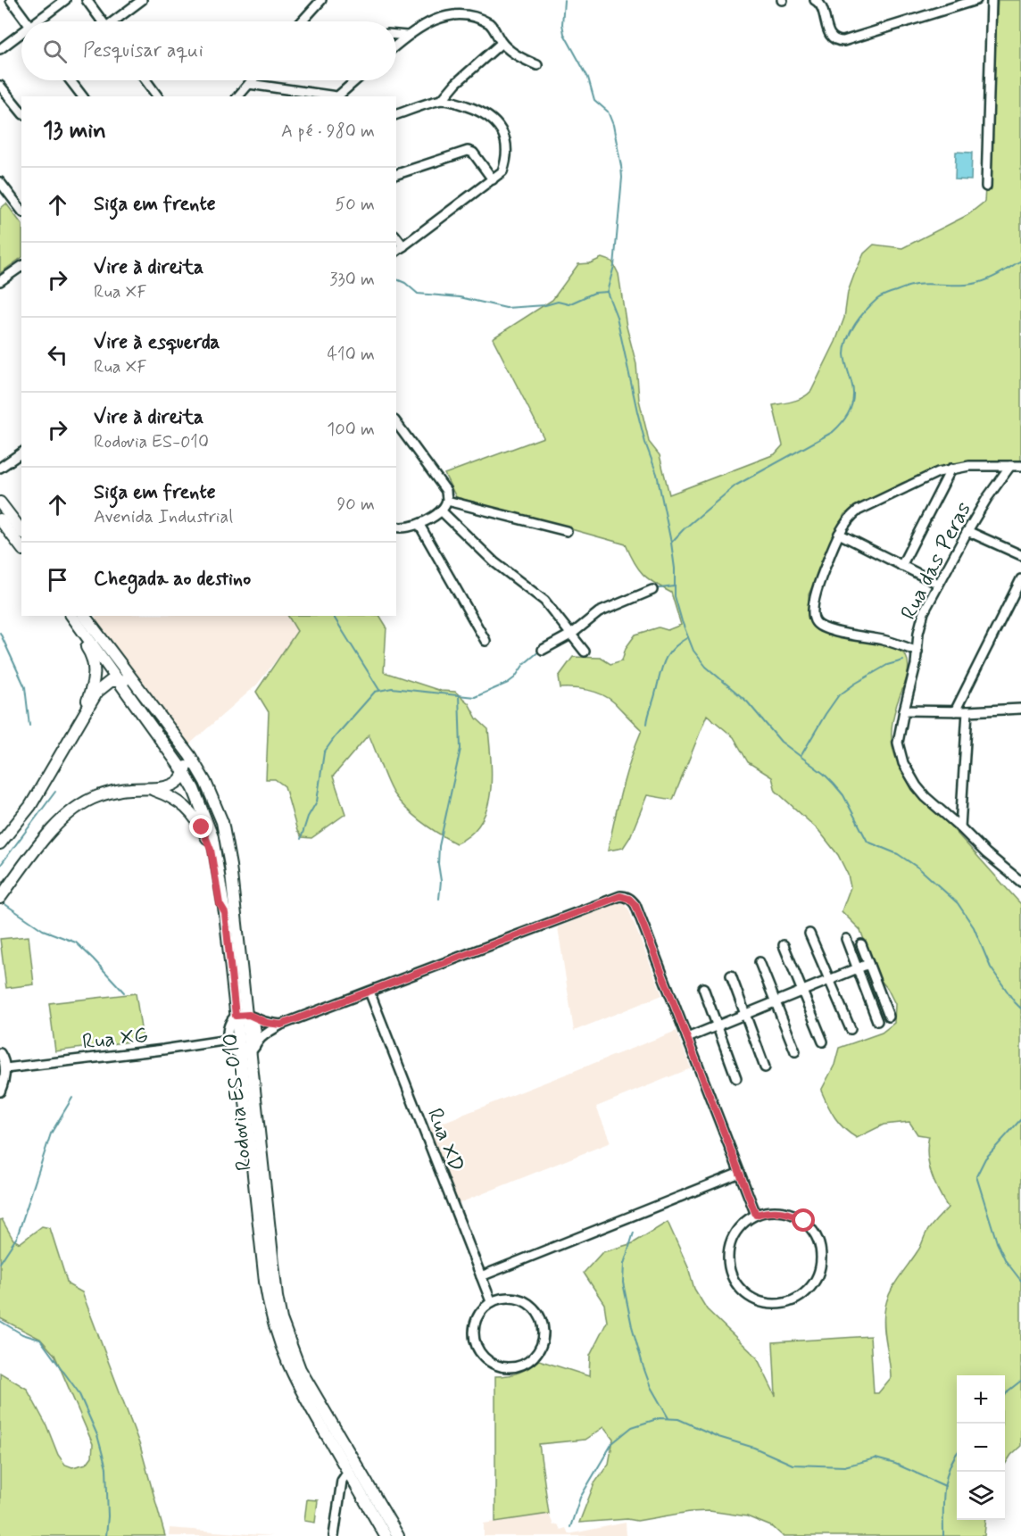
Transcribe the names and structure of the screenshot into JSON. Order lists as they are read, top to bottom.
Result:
{
  "streets": {
    "main road": ["Rodovia ES-010"],
    "street": ["Rua das Peras", "Rua XG", "Rua XD"]
  },
  "page": {
    "search": "Pesquisar aqui",
    "heading": ["13 min", "A pé · 980 m"],
    "list": [
      ["Siga em frente", "50 m"],
      ["Vire à direita", "Rua XF", "330 m"],
      ["Vire à esquerda", "Rua XF", "410 m"],
      ["Vire à direita", "Rodovia ES-010", "100 m"],
      ["Siga em frente", "Avenida Industrial", "90 m"],
      "Chegada ao destino"
    ],
    "map_buttons": ["+", "−"]
  }
}
